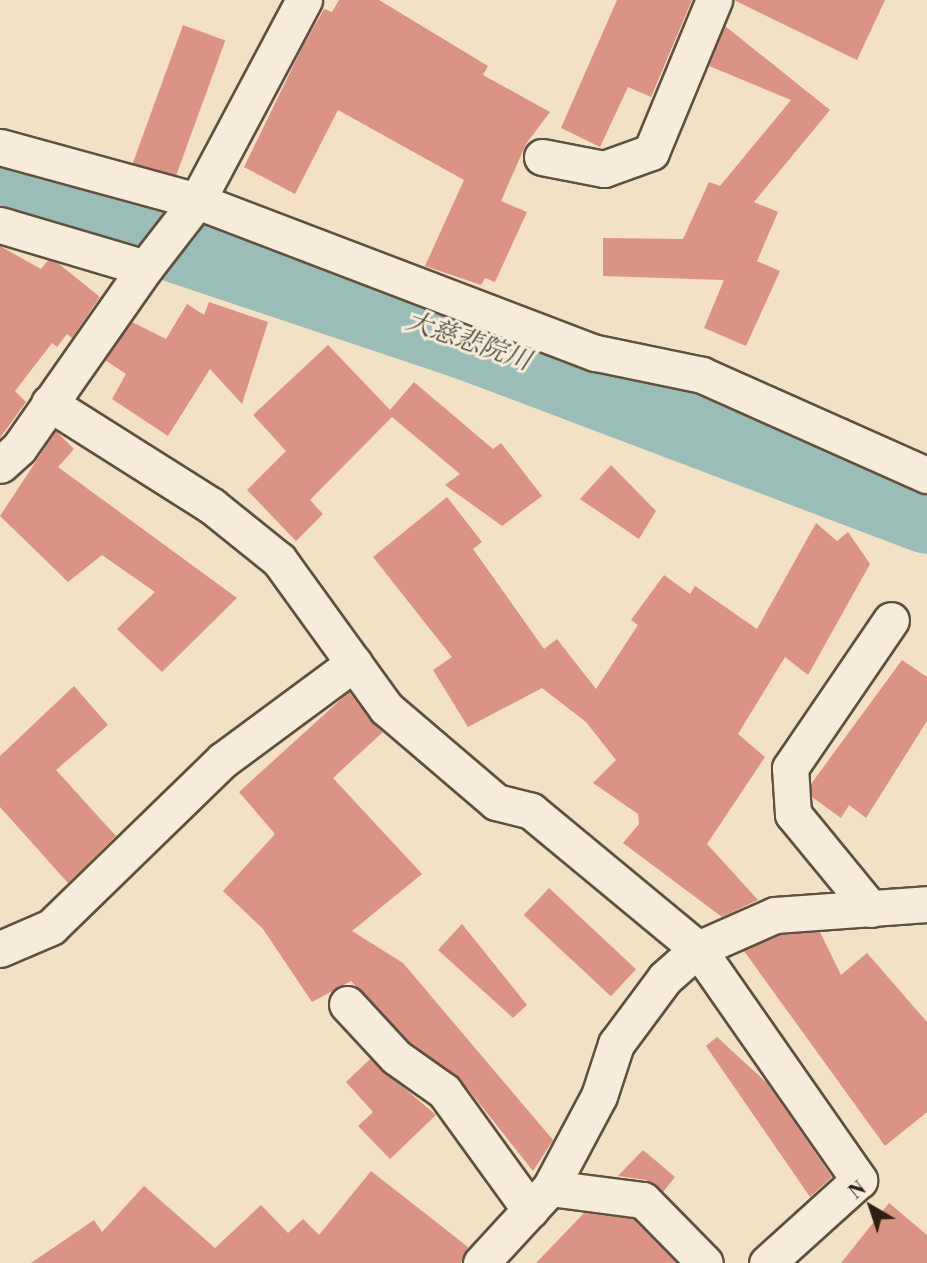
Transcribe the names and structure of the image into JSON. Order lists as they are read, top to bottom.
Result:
{
  "water": ["大慈悲院川"],
  "north": "top left"
}
